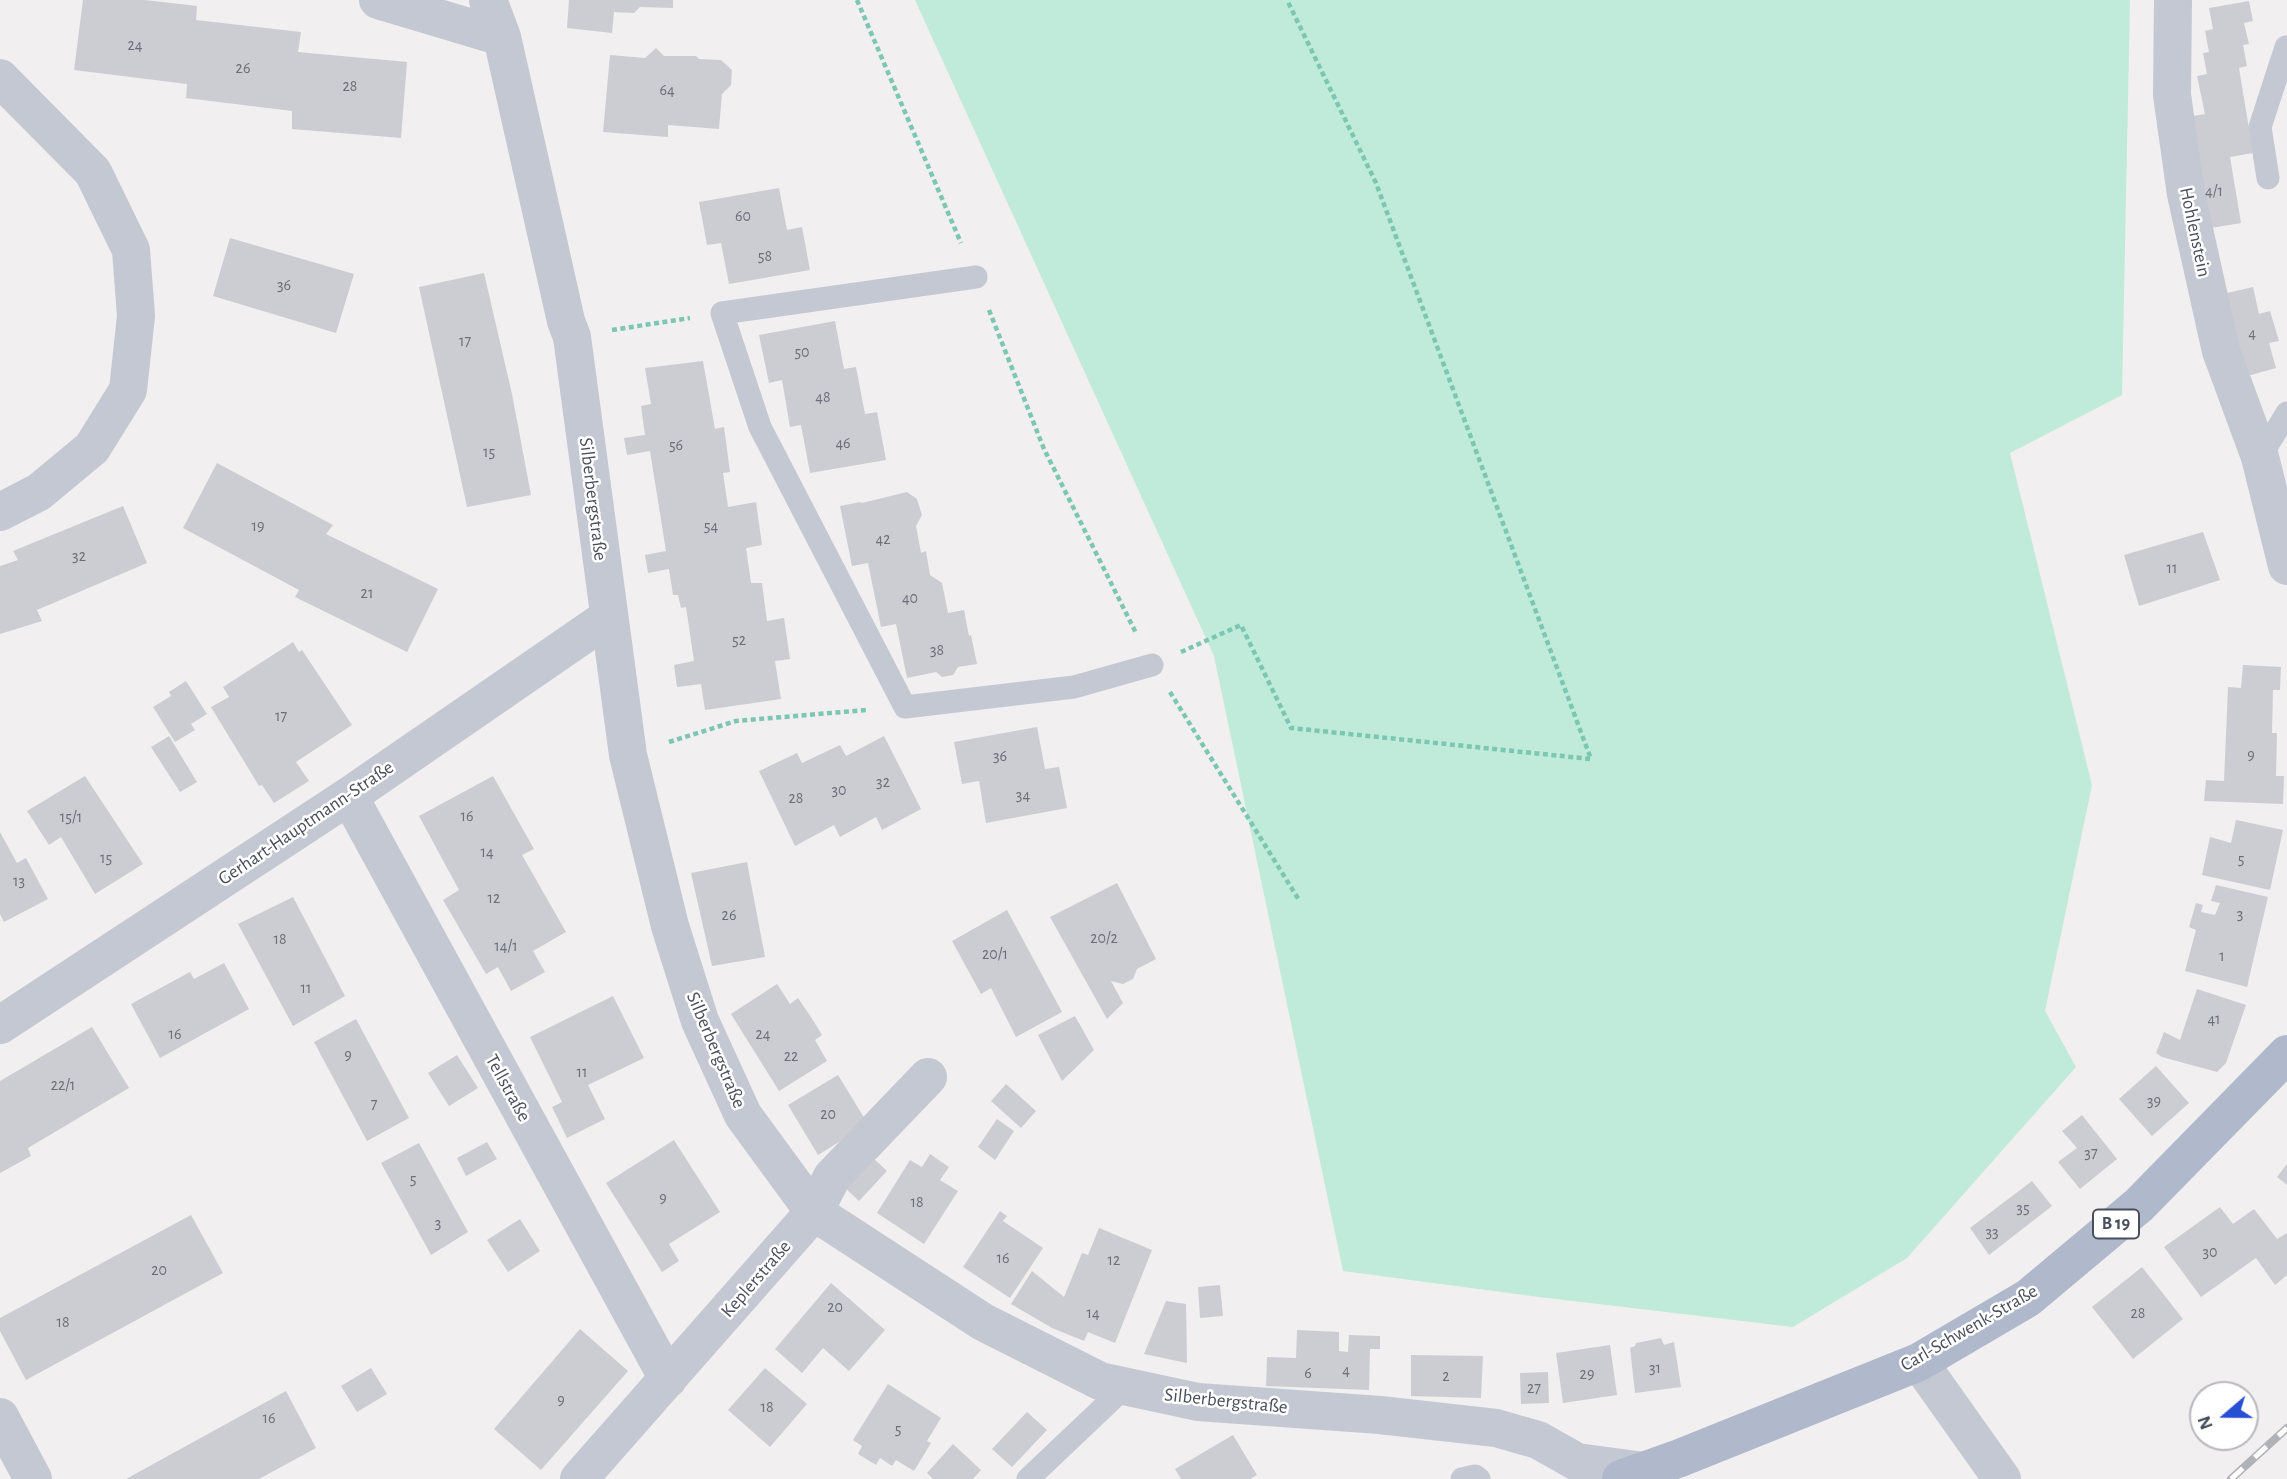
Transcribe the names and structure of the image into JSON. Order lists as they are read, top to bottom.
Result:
{
  "streets": {
    "main road": ["B 19", "Carl-Schwenk-Straße"],
    "street": [
      "Hohlenstein",
      "Silberbergstraße",
      "Gerhart-Hauptmann-Straße",
      "Tellstraße",
      "Keplerstraße"
    ]
  },
  "crossings": [
    ["Silberbergstraße", "Gerhart-Hauptmann-Straße"],
    ["Silberbergstraße", "Keplerstraße"],
    ["Silberbergstraße", "Carl-Schwenk-Straße"],
    ["Gerhart-Hauptmann-Straße", "Tellstraße"],
    ["Tellstraße", "Keplerstraße"]
  ],
  "house_numbers": [
    "24",
    "26",
    "28",
    "64",
    "4/1",
    "60",
    "58",
    "36",
    "4",
    "17",
    "50",
    "48",
    "46",
    "56",
    "15",
    "19",
    "54",
    "42",
    "32",
    "11",
    "21",
    "40",
    "52",
    "38",
    "17",
    "9",
    "36",
    "32",
    "30",
    "34",
    "28",
    "16",
    "15/1",
    "14",
    "15",
    "5",
    "13",
    "12",
    "3",
    "26",
    "20/2",
    "18",
    "14/1",
    "20/1",
    "1",
    "11",
    "41",
    "16",
    "24",
    "9",
    "22",
    "11",
    "22/1",
    "39",
    "7",
    "20",
    "37",
    "5",
    "9",
    "18",
    "35",
    "3",
    "33",
    "30",
    "16",
    "12",
    "20",
    "20",
    "14",
    "28",
    "18",
    "31",
    "4",
    "6",
    "29",
    "2",
    "27",
    "9",
    "18",
    "16",
    "5"
  ],
  "north": "left"
}
